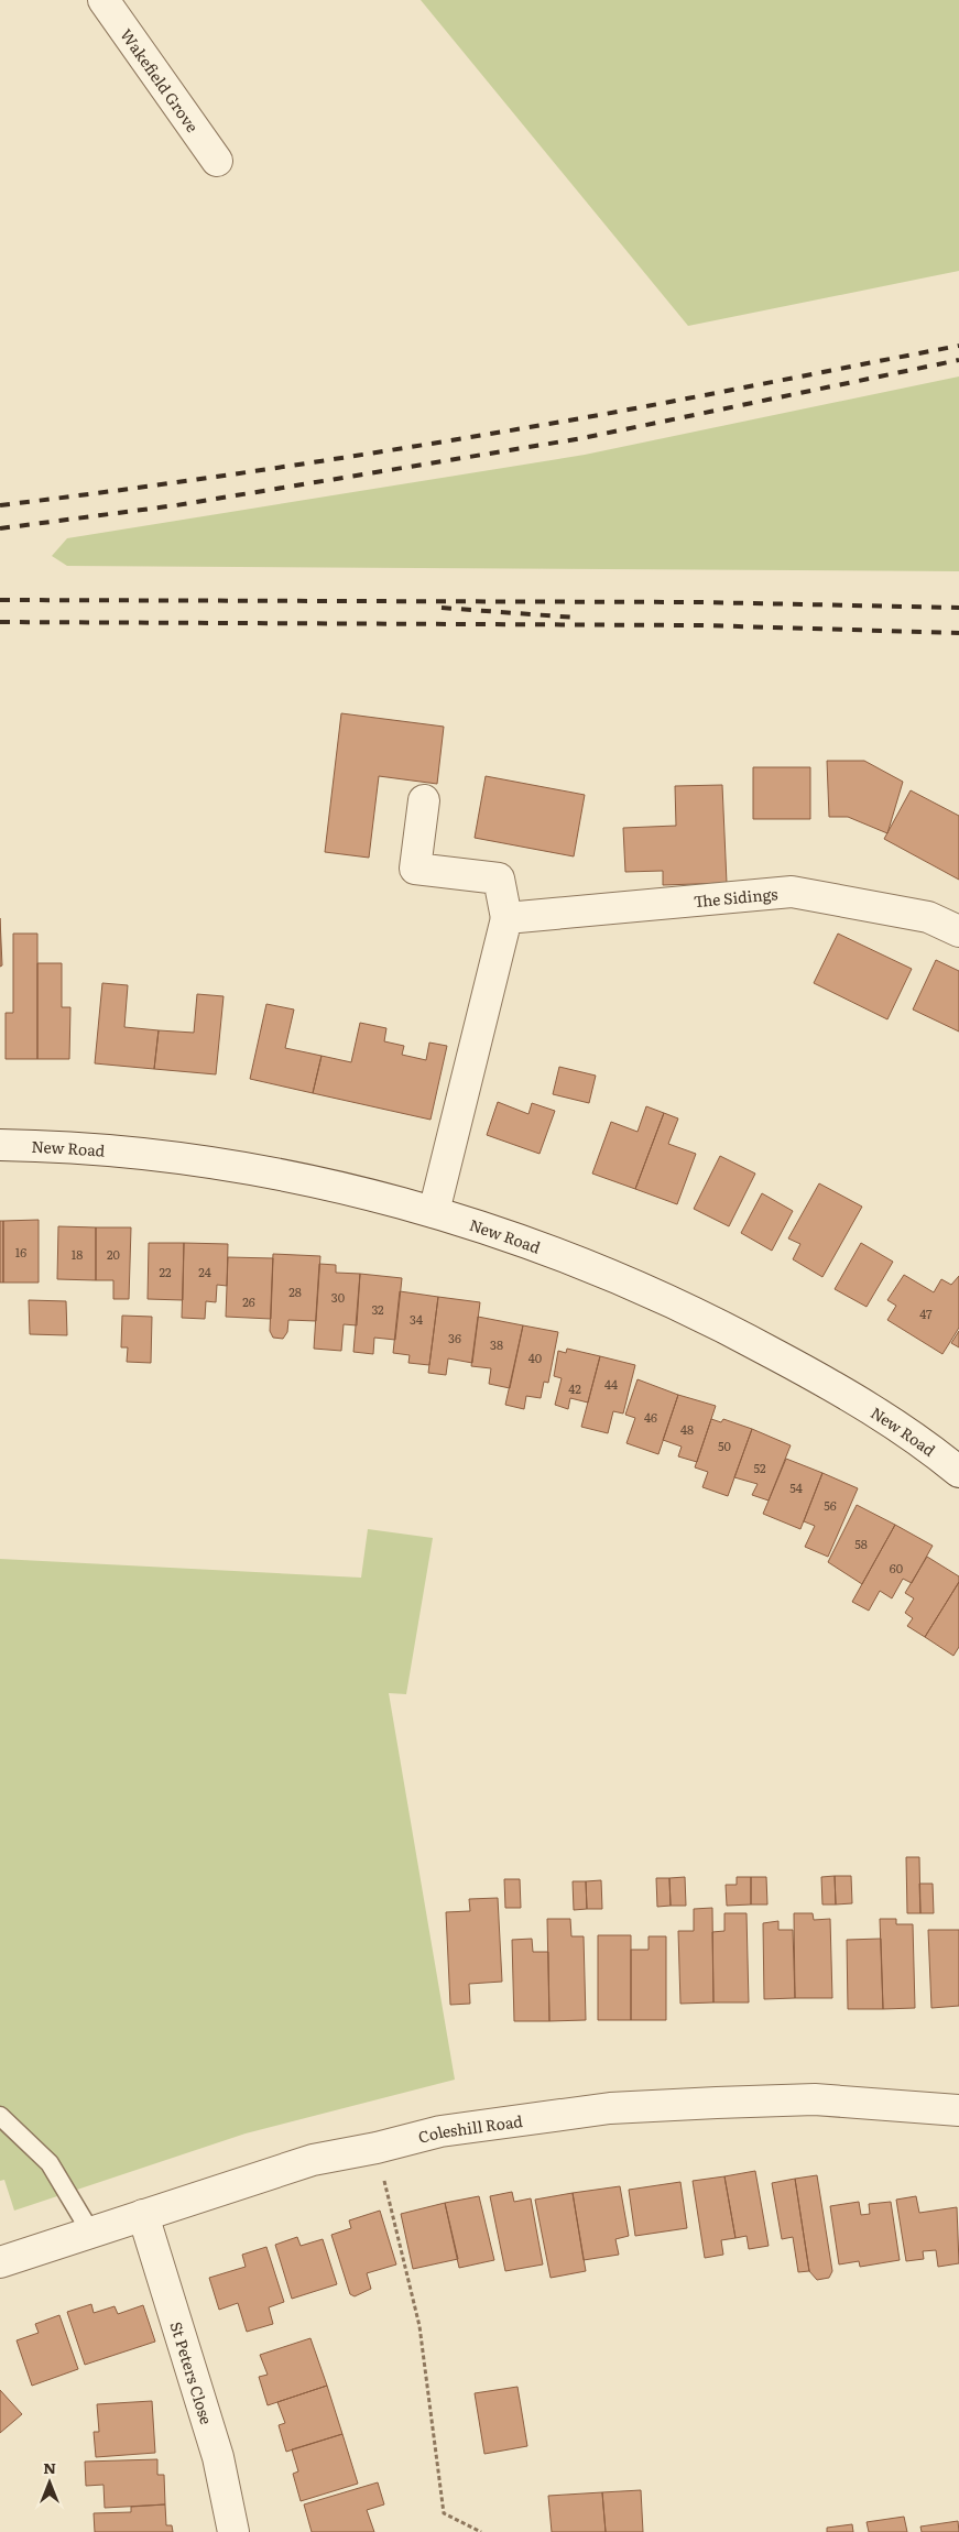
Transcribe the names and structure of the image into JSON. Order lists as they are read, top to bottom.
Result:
{
  "streets": {
    "street": [
      "Wakefield Grove",
      "The Sidings",
      "New Road",
      "Coleshill Road",
      "St Peters Close"
    ]
  },
  "crossings": [
    ["Coleshill Road", "St Peters Close"]
  ],
  "house_numbers": [
    "16",
    "18",
    "20",
    "22",
    "24",
    "28",
    "30",
    "26",
    "32",
    "47",
    "34",
    "36",
    "38",
    "40",
    "44",
    "42",
    "46",
    "48",
    "50",
    "52",
    "54",
    "56",
    "58",
    "60"
  ],
  "north": "top"
}
